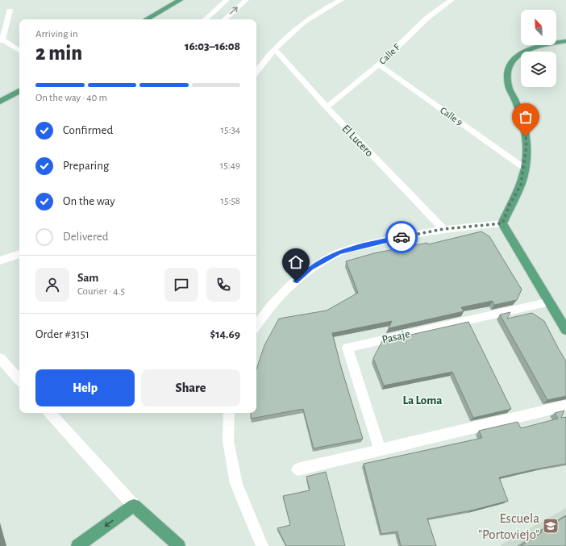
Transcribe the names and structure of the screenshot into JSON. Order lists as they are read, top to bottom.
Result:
{
  "streets": {
    "street": [
      "Calle F",
      "Calle 9",
      "El Lucero",
      "Pasaje"
    ]
  },
  "crossings": [
    ["Calle F", "Calle 9"],
    ["Calle F", "El Lucero"]
  ],
  "districts": ["La Loma"],
  "places": {
    "school or university": ["Escuela \"Portoviejo\""]
  },
  "north": "top left",
  "page": {
    "heading": ["2 min", "Arriving in", "16:03–16:08"],
    "panel": [
      "Sam",
      "Courier · 4.5",
      "Order #3151",
      "$14.69"
    ],
    "bar": "On the way · 40 m",
    "list": [
      ["Confirmed", "15:34"],
      ["Preparing", "15:49"],
      ["On the way", "15:58"],
      "Delivered"
    ],
    "buttons": ["Help", "Share"]
  }
}
